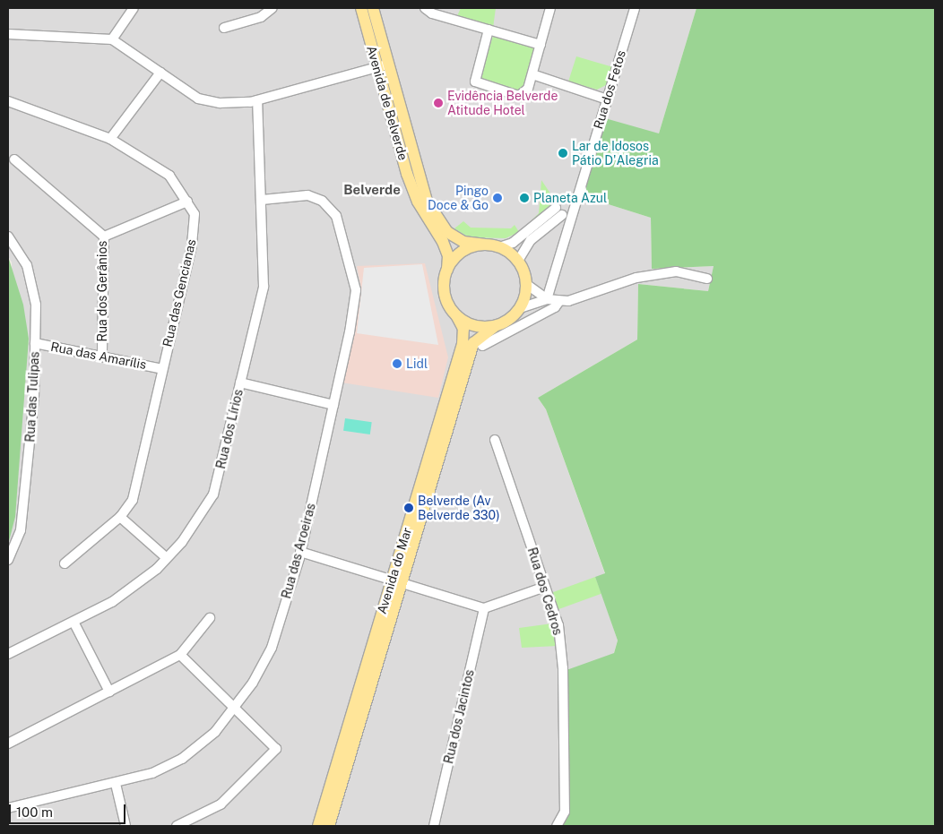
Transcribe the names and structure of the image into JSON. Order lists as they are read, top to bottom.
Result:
{
  "streets": {
    "main road": ["Avenida de Belverde", "Avenida do Mar"],
    "street": [
      "Rua dos Fetos",
      "Rua dos Gerânios",
      "Rua das Gencianas",
      "Rua das Amarílis",
      "Rua das Tulipas",
      "Rua dos Lírios",
      "Rua das Aroeiras",
      "Rua dos Cedros",
      "Rua dos Jacintos"
    ]
  },
  "crossings": [
    ["Avenida de Belverde", "Avenida do Mar"],
    ["Rua dos Gerânios", "Rua das Amarílis"],
    ["Rua das Gencianas", "Rua das Amarílis"],
    ["Rua das Amarílis", "Rua das Tulipas"],
    ["Rua dos Lírios", "Rua das Aroeiras"]
  ],
  "districts": ["Belverde"],
  "places": [
    "Evidência Belverde Atitude Hotel",
    "Lar de Idosos Pátio D'Alegria",
    "Pingo Doce & Go",
    "Planeta Azul",
    "Lidl",
    "Belverde (Av Belverde 330)"
  ],
  "scale_bar": "100 m"
}
